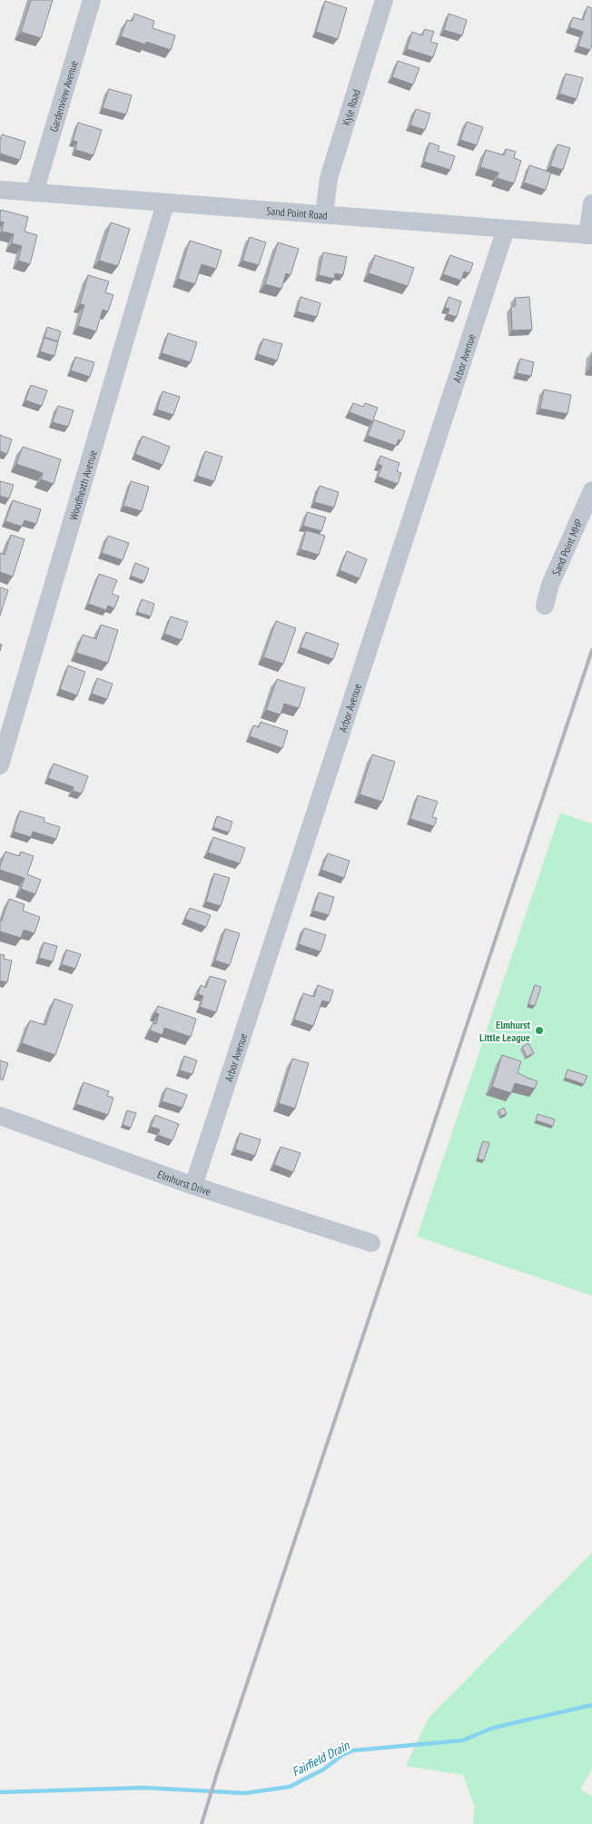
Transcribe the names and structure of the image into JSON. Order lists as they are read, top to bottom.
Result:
{
  "streets": {
    "street": [
      "Gardenview Avenue",
      "Kyle Road",
      "Sand Point Road",
      "Arbor Avenue",
      "Woodheath Avenue",
      "Sand Point MHP",
      "Elmhurst Drive"
    ]
  },
  "crossings": [
    ["Gardenview Avenue", "Sand Point Road"],
    ["Kyle Road", "Sand Point Road"],
    ["Sand Point Road", "Arbor Avenue"],
    ["Sand Point Road", "Woodheath Avenue"],
    ["Arbor Avenue", "Elmhurst Drive"]
  ],
  "water": ["Fairfield Drain"],
  "places": ["Elmhurst Little League"]
}
